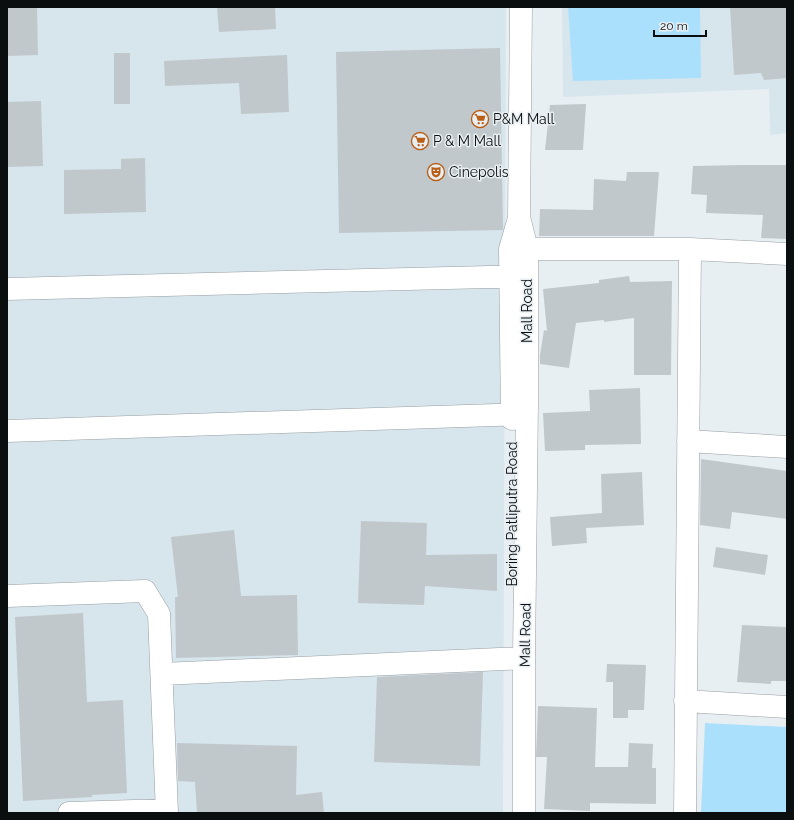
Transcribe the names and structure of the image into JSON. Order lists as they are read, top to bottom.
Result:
{
  "streets": {
    "street": ["Mall Road"]
  },
  "places": {
    "supermarket": ["P&M Mall", "P & M Mall"],
    "theatre": ["Cinepolis"]
  },
  "scale_bar": "20 m"
}
